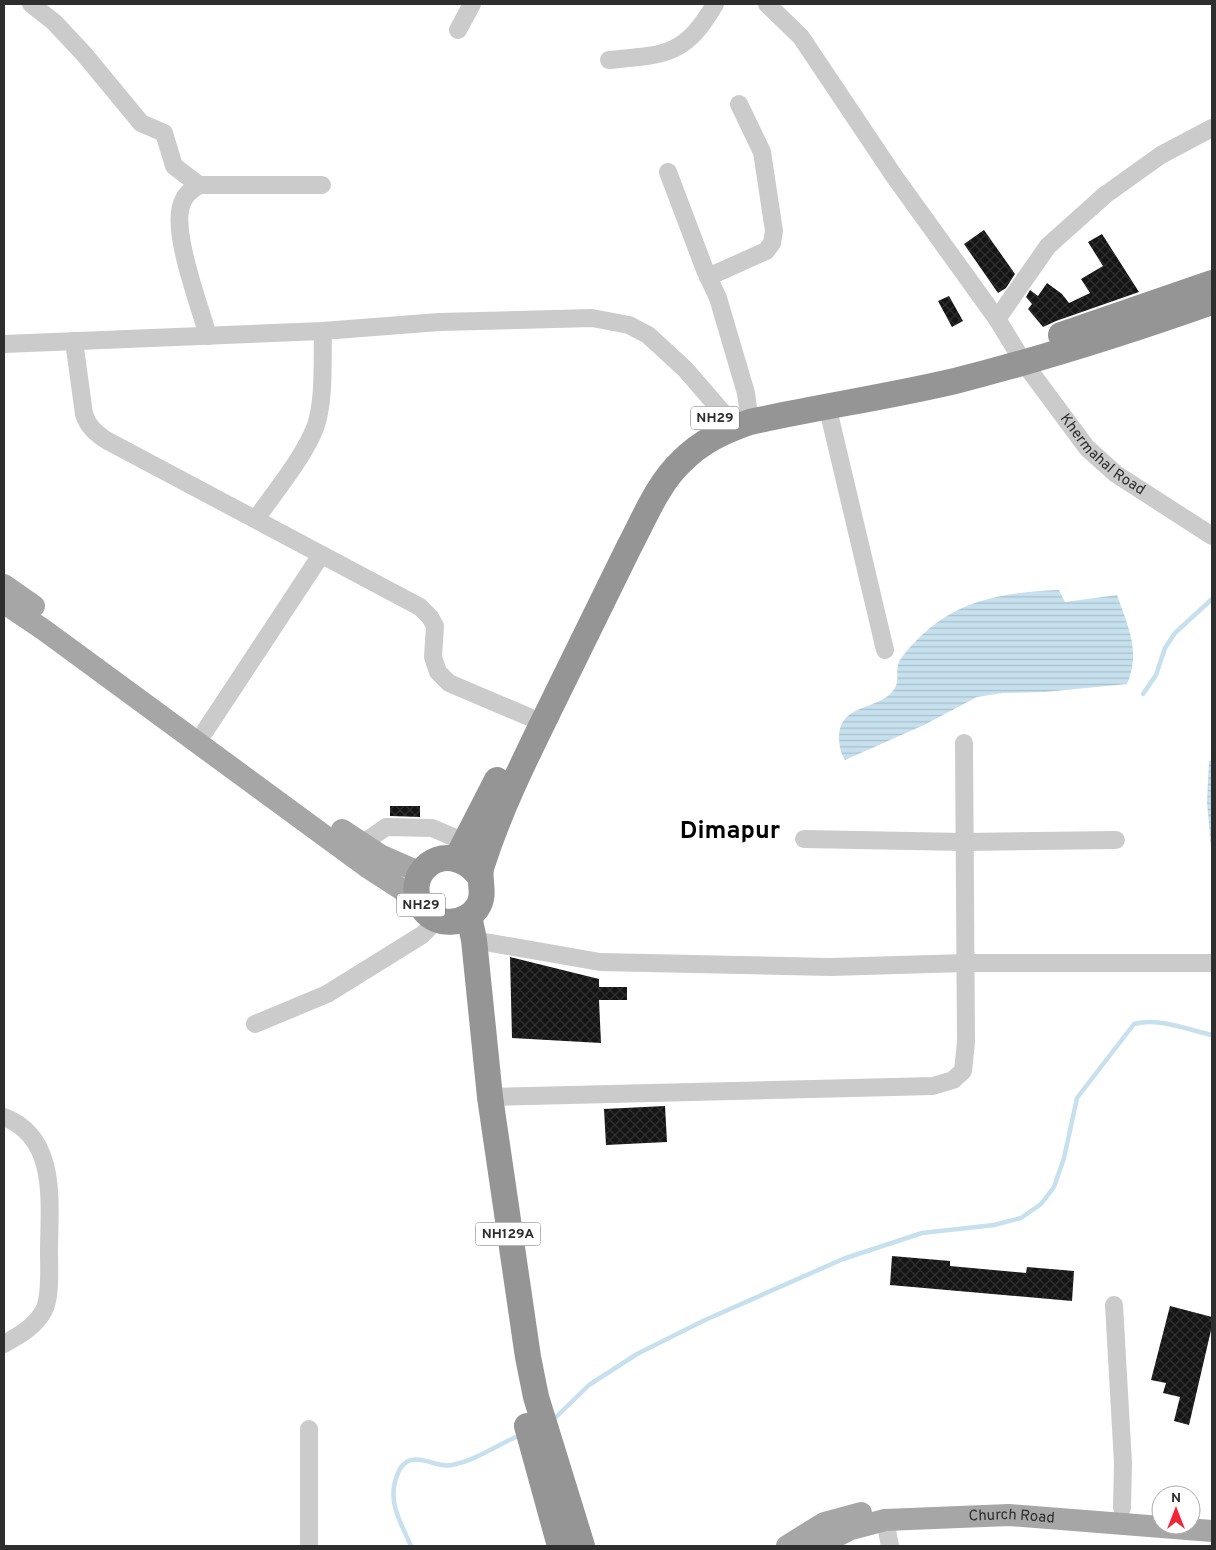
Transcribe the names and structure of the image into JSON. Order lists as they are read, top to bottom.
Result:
{
  "streets": {
    "highway": ["NH29", "NH129A"],
    "main road": ["Church Road"],
    "street": ["Khermahal Road"]
  },
  "crossings": [
    ["NH29", "Khermahal Road"],
    ["NH29", "NH129A"]
  ],
  "districts": ["Dimapur"],
  "north": "top"
}
